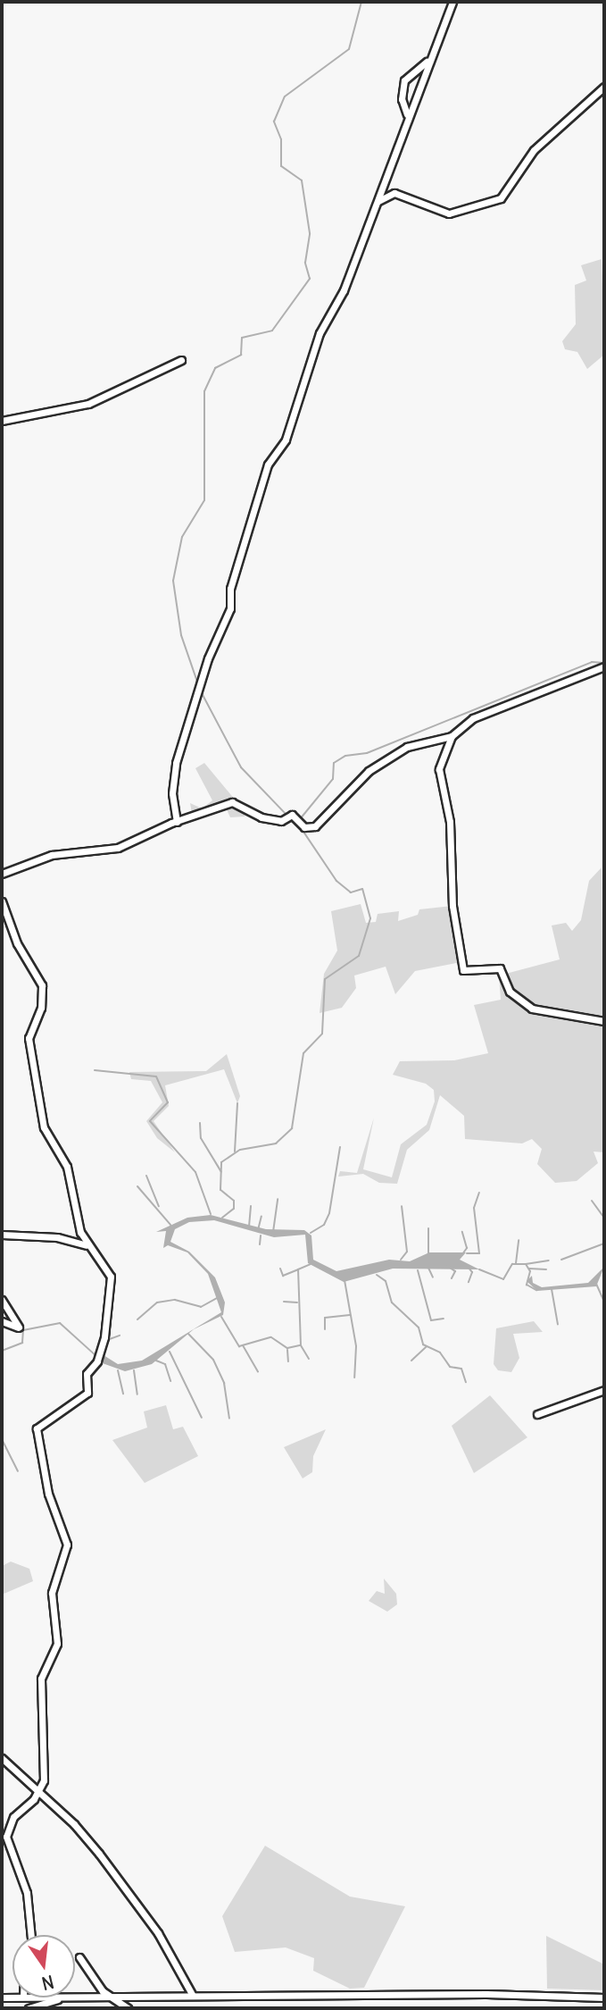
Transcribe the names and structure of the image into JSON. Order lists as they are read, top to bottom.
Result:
{
  "north": "bottom"
}
